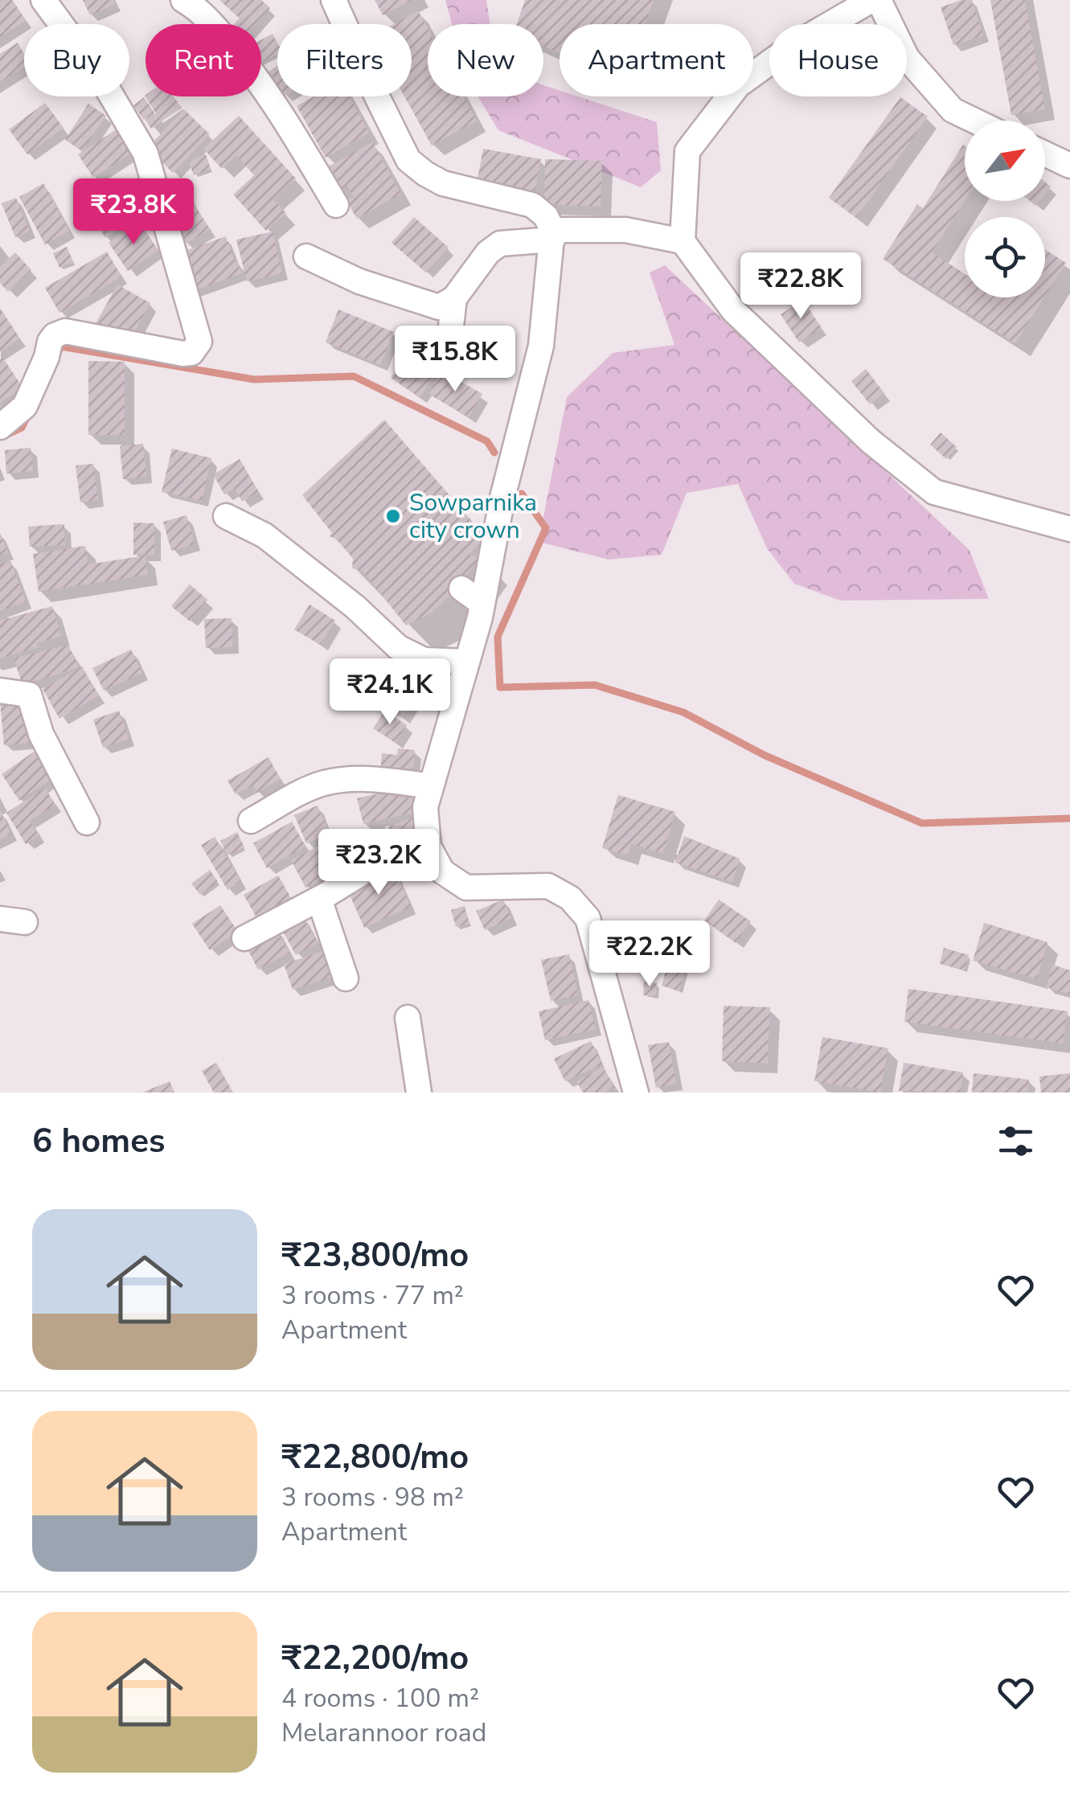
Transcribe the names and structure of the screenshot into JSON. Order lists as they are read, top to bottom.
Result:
{
  "places": ["Sowparnika city crown"],
  "north": "top right",
  "page": {
    "chip": [
      "Buy",
      "Rent",
      "Filters",
      "New",
      "Apartment",
      "House"
    ],
    "price": [
      "₹23.8K",
      "₹22.8K",
      "₹15.8K",
      "₹24.1K",
      "₹23.2K",
      "₹22.2K"
    ],
    "heading": "6 homes",
    "list": [
      {
        "name": "₹23,800/mo",
        "note": "3 rooms · 77 m² · Apartment"
      },
      {
        "name": "₹22,800/mo",
        "note": "3 rooms · 98 m² · Apartment"
      },
      {
        "name": "₹22,200/mo",
        "note": "4 rooms · 100 m² · Melarannoor road"
      }
    ]
  }
}
